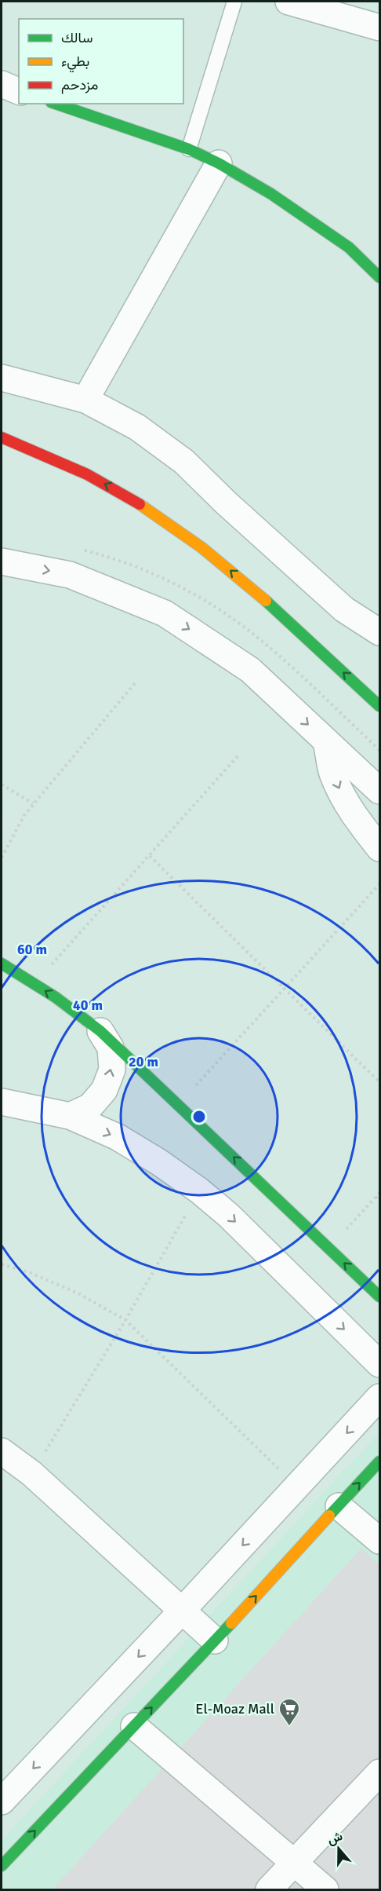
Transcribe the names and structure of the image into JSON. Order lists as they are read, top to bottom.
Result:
{
  "places": {
    "supermarket": ["El-Moaz Mall"]
  },
  "legend": ["سالك", "بطيء", "مزدحم"],
  "north": "top",
  "rings": ["60 m", "40 m", "20 m"]
}
